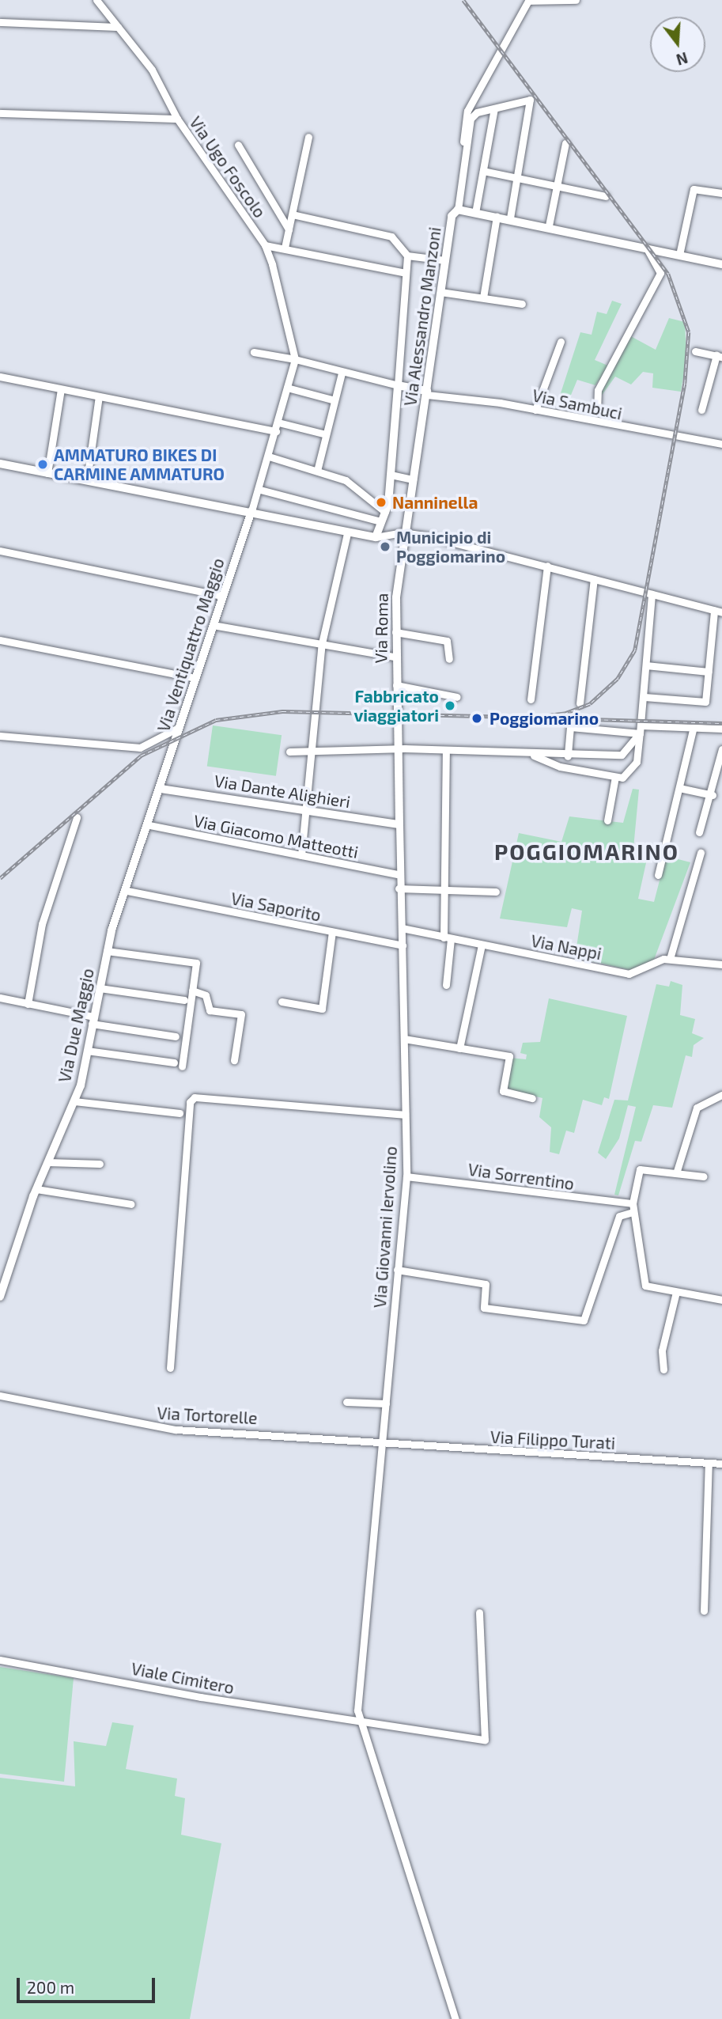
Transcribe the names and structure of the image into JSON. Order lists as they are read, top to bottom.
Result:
{
  "streets": {
    "main road": [
      "Via Alessandro Manzoni",
      "Via Roma",
      "Via Ventiquattro Maggio",
      "Via Dante Alighieri",
      "Via Due Maggio"
    ],
    "street": [
      "Via Ugo Foscolo",
      "Via Sambuci",
      "Via Giacomo Matteotti",
      "Via Saporito",
      "Via Nappi",
      "Via Sorrentino",
      "Via Giovanni Iervolino",
      "Via Tortorelle",
      "Via Filippo Turati",
      "Viale Cimitero"
    ]
  },
  "crossings": [
    ["Via Alessandro Manzoni", "Via Sambuci"],
    ["Via Alessandro Manzoni", "Via Roma"],
    ["Via Roma", "Via Dante Alighieri"],
    ["Via Ventiquattro Maggio", "Via Dante Alighieri"],
    ["Via Ventiquattro Maggio", "Via Due Maggio"],
    ["Via Dante Alighieri", "Via Due Maggio"],
    ["Via Giacomo Matteotti", "Via Due Maggio"],
    ["Via Saporito", "Via Due Maggio"],
    ["Via Saporito", "Via Giovanni Iervolino"],
    ["Via Sorrentino", "Via Giovanni Iervolino"],
    ["Via Giovanni Iervolino", "Via Tortorelle"],
    ["Via Giovanni Iervolino", "Via Filippo Turati"],
    ["Via Giovanni Iervolino", "Viale Cimitero"],
    ["Via Tortorelle", "Via Filippo Turati"]
  ],
  "districts": ["POGGIOMARINO"],
  "places": [
    "AMMATURO BIKES DI CARMINE AMMATURO",
    "Nanninella",
    "Municipio di Poggiomarino",
    "Fabbricato viaggiatori",
    "Poggiomarino"
  ],
  "scale_bar": "200 m",
  "north": "bottom"
}
